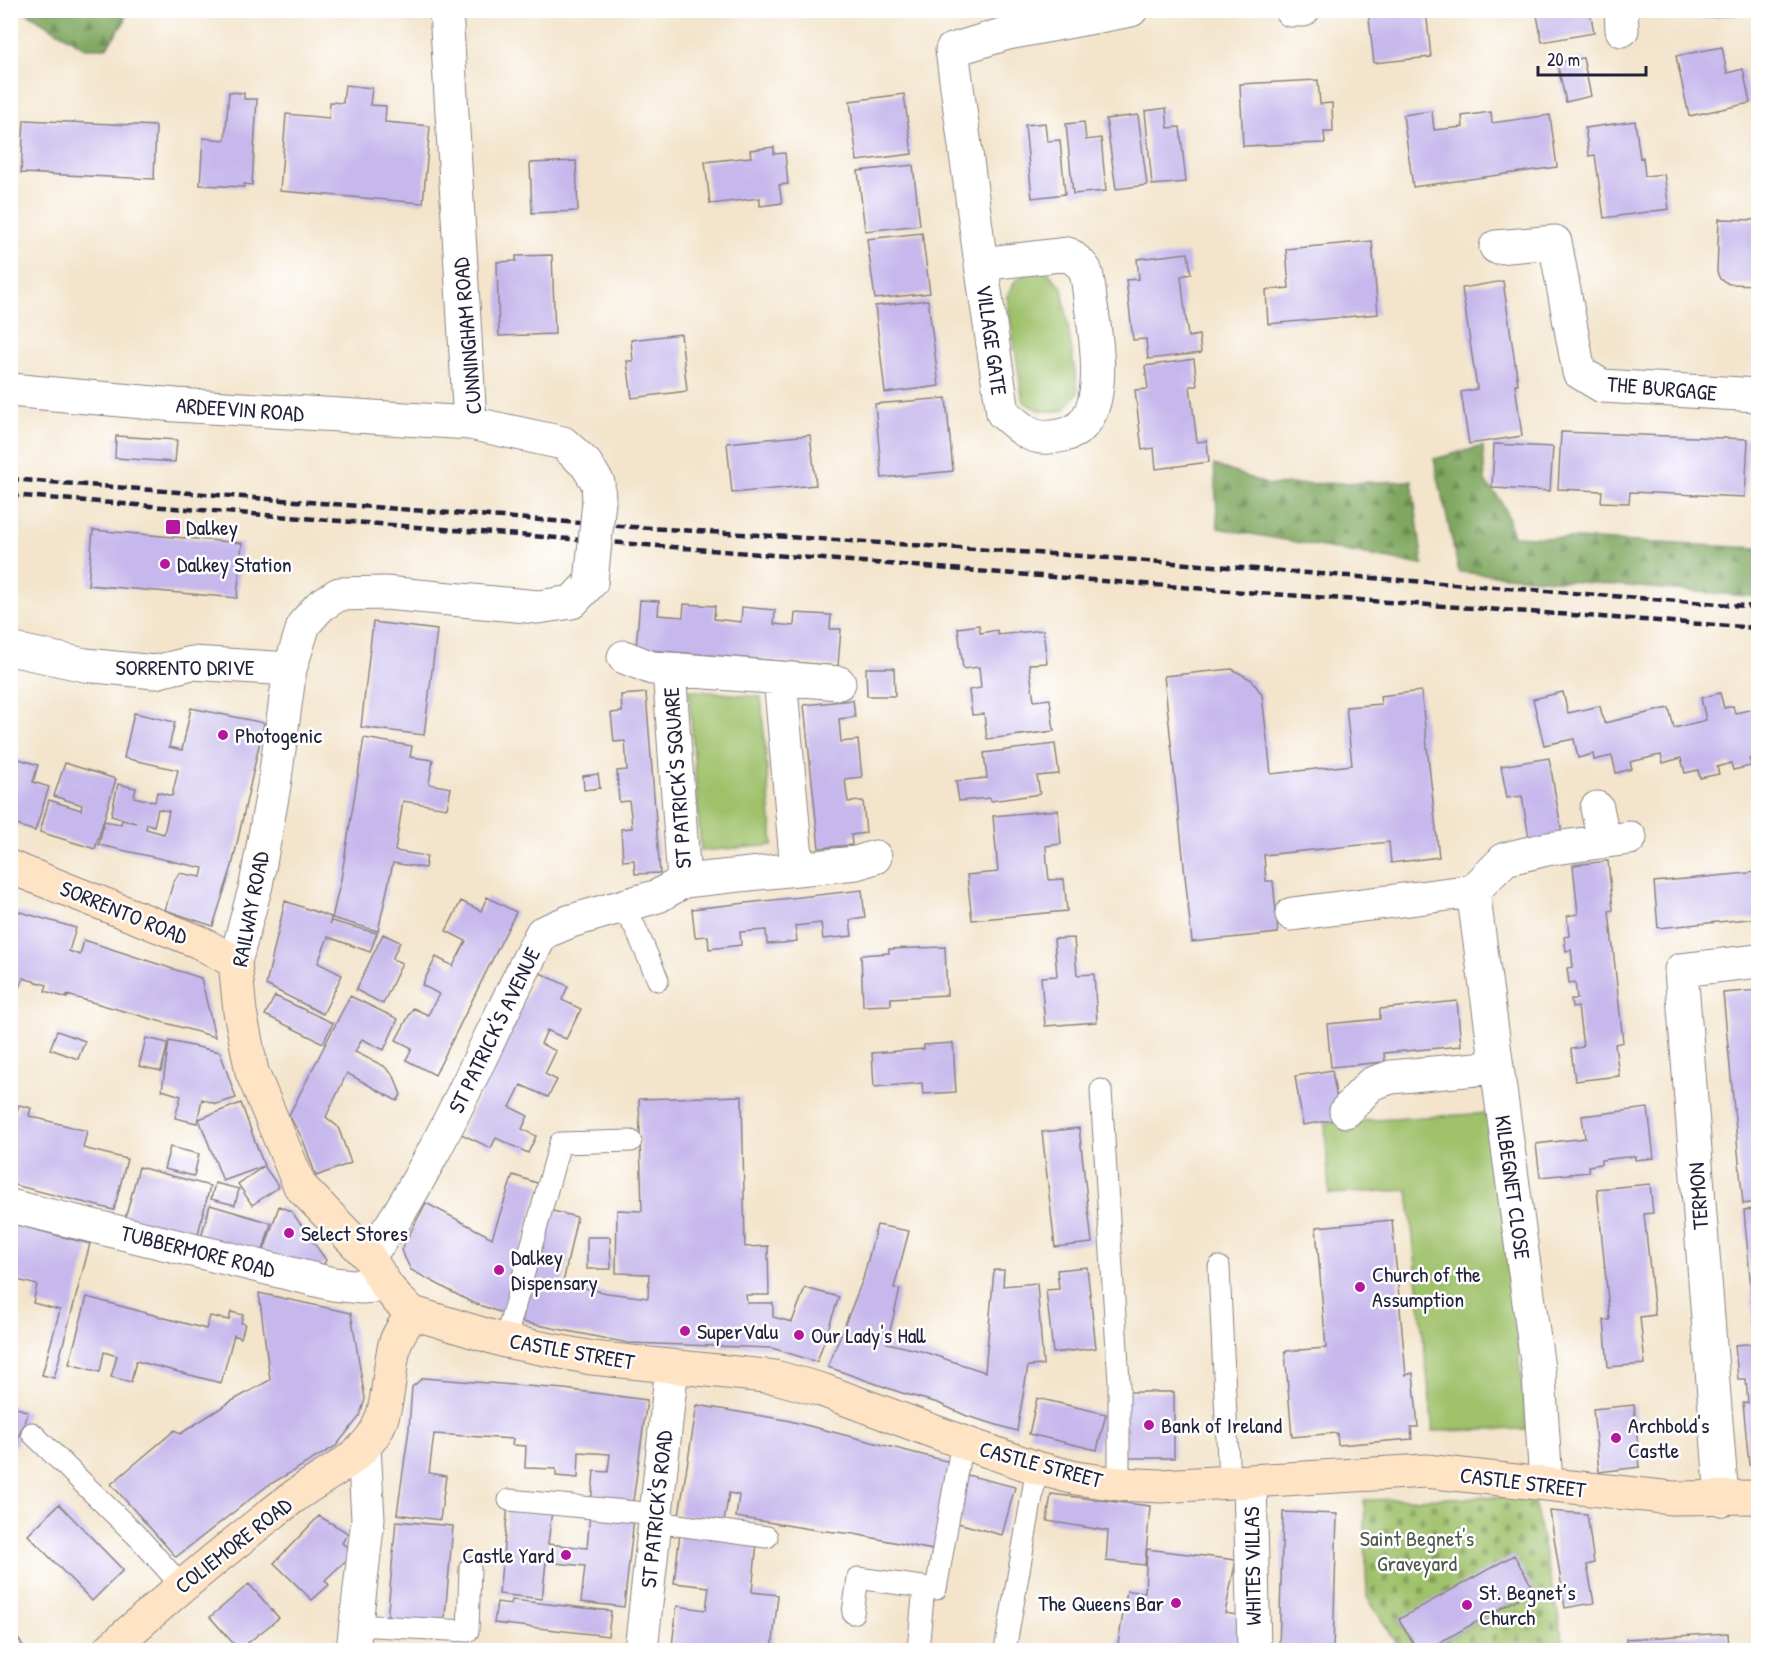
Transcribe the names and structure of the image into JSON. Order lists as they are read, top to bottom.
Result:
{
  "streets": {
    "main road": [
      "RAILWAY ROAD",
      "SORRENTO ROAD",
      "CASTLE STREET",
      "COLIEMORE ROAD"
    ],
    "street": [
      "CUNNINGHAM ROAD",
      "VILLAGE GATE",
      "THE BURGAGE",
      "ARDEEVIN ROAD",
      "SORRENTO DRIVE",
      "ST PATRICK'S SQUARE",
      "ST PATRICK'S AVENUE",
      "KILBEGNET CLOSE",
      "TERMON",
      "TUBBERMORE ROAD",
      "ST PATRICK'S ROAD",
      "WHITES VILLAS"
    ]
  },
  "crossings": [
    ["CUNNINGHAM ROAD", "ARDEEVIN ROAD"],
    ["CUNNINGHAM ROAD", "SORRENTO DRIVE"],
    ["CUNNINGHAM ROAD", "RAILWAY ROAD"],
    ["SORRENTO DRIVE", "RAILWAY ROAD"],
    ["ST PATRICK'S SQUARE", "ST PATRICK'S AVENUE"],
    ["RAILWAY ROAD", "SORRENTO ROAD"],
    ["RAILWAY ROAD", "ST PATRICK'S AVENUE"],
    ["RAILWAY ROAD", "TUBBERMORE ROAD"],
    ["RAILWAY ROAD", "CASTLE STREET"],
    ["RAILWAY ROAD", "COLIEMORE ROAD"],
    ["KILBEGNET CLOSE", "CASTLE STREET"],
    ["TERMON", "CASTLE STREET"],
    ["CASTLE STREET", "ST PATRICK'S ROAD"],
    ["CASTLE STREET", "COLIEMORE ROAD"],
    ["CASTLE STREET", "WHITES VILLAS"]
  ],
  "parks": ["Saint Begnet's Graveyard"],
  "places": {
    "transit": ["Dalkey"],
    "other": [
      "Dalkey Station",
      "Photogenic",
      "Select Stores",
      "Dalkey Dispensary",
      "Church of the Assumption",
      "SuperValu",
      "Our Lady's Hall",
      "Bank of Ireland",
      "Archbold's Castle",
      "Castle Yard",
      "The Queens Bar",
      "St. Begnet’s Church"
    ]
  },
  "scale_bar": "20 m"
}
